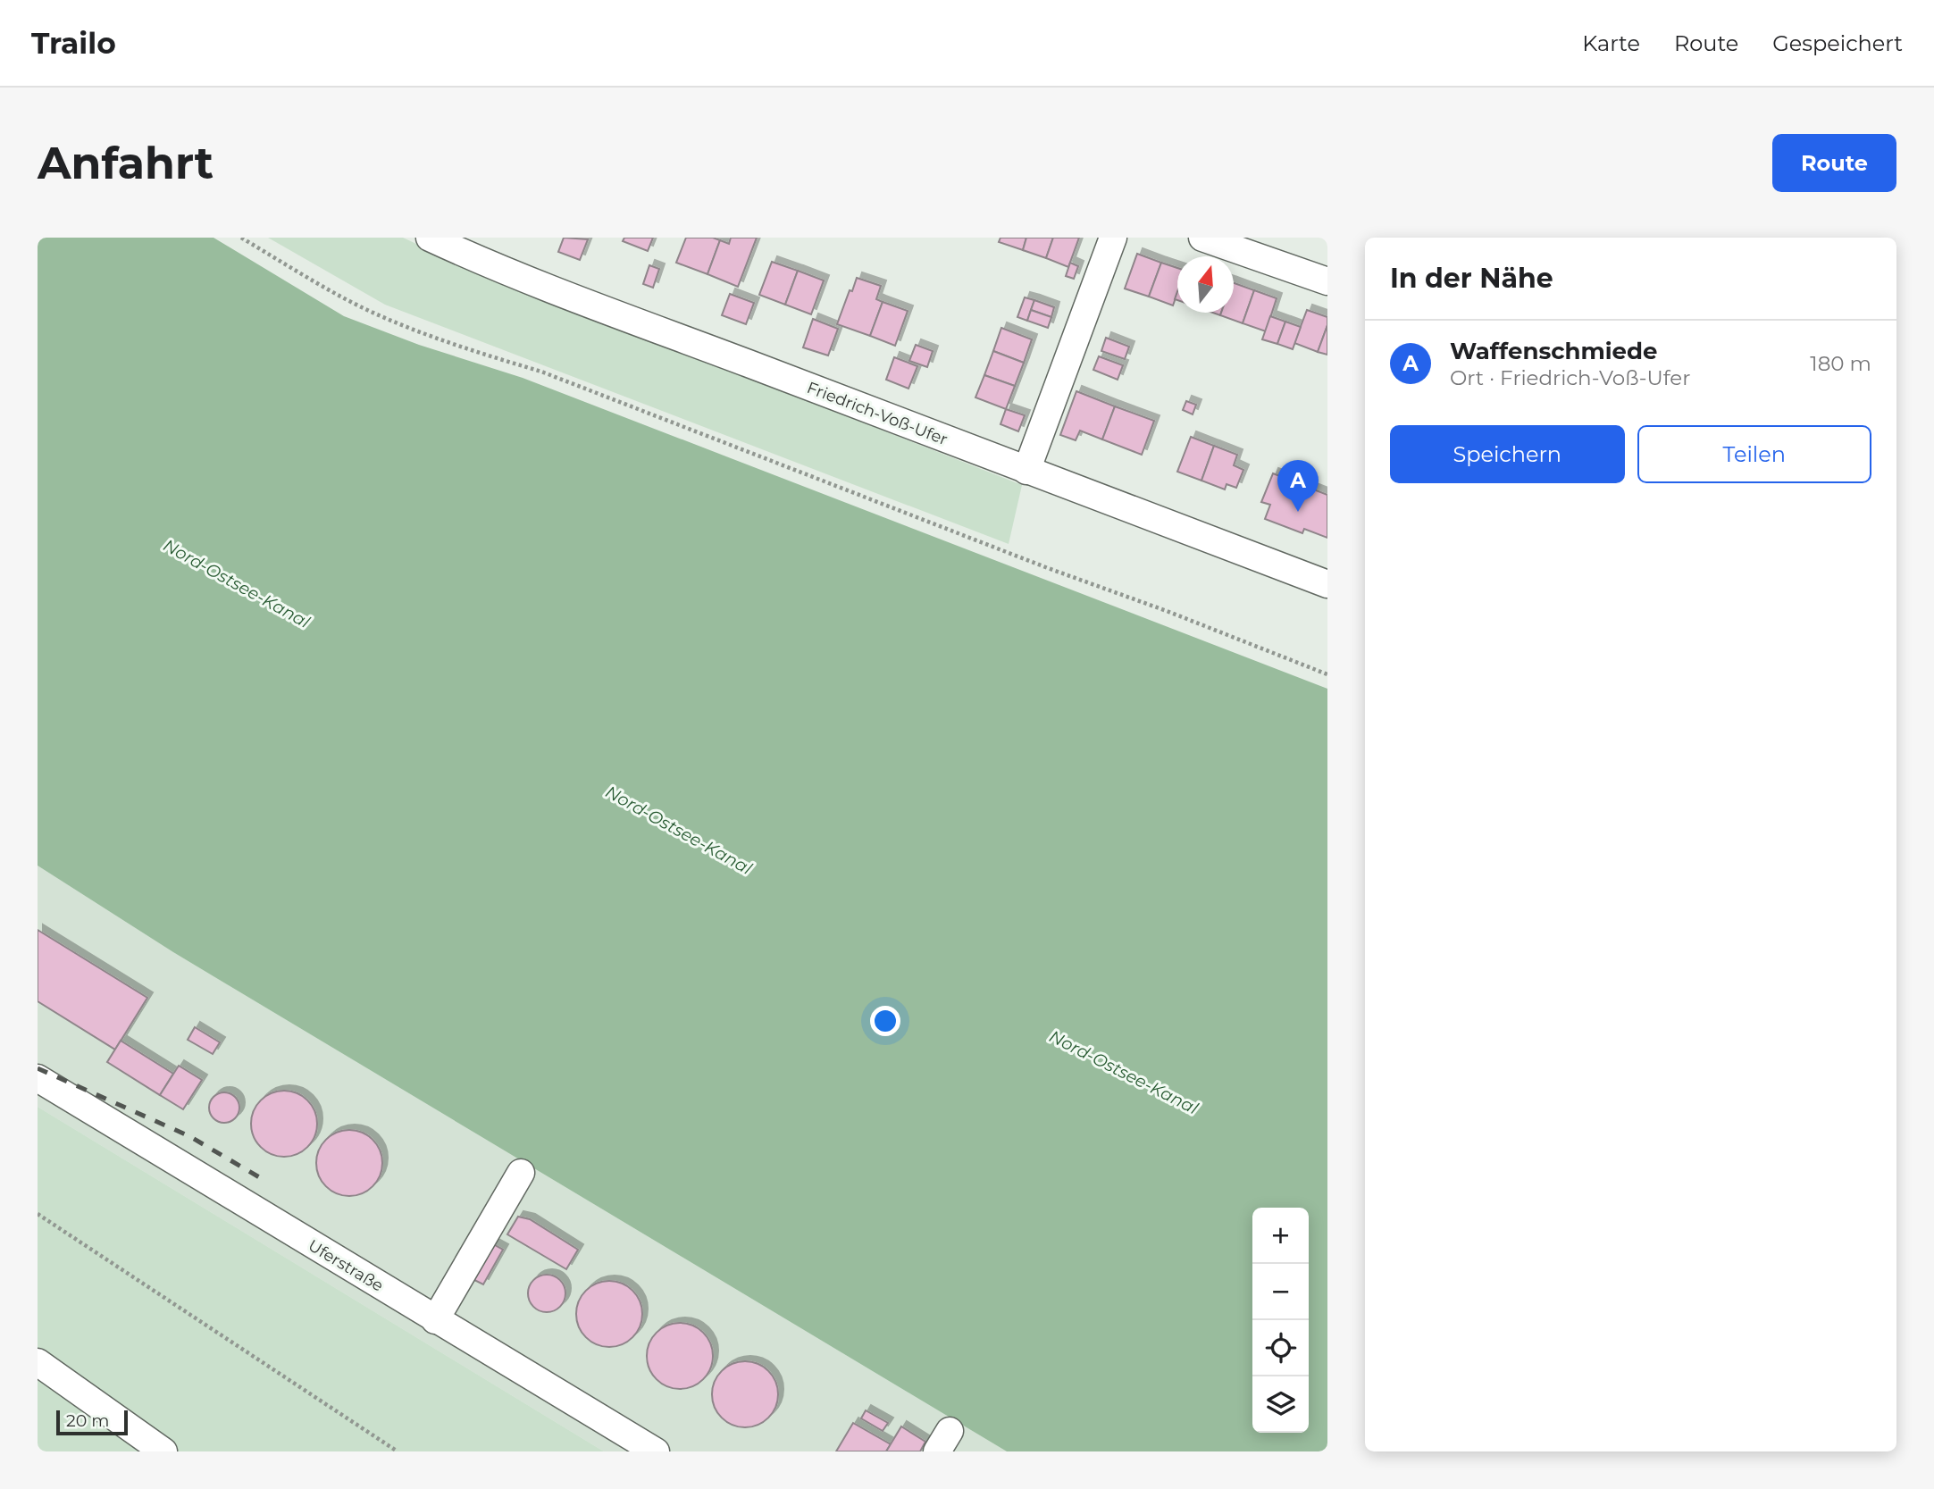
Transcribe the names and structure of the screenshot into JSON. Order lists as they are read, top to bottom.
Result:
{
  "streets": {
    "street": ["Friedrich-Voß-Ufer", "Uferstraße"]
  },
  "water": ["Nord-Ostsee-Kanal"],
  "scale_bar": "20 m",
  "north": "top",
  "page": {
    "header": "Trailo",
    "nav": ["Karte", "Route", "Gespeichert"],
    "buttons": [
      "Route",
      ["Speichern", "Teilen"]
    ],
    "title": "Anfahrt",
    "heading": "In der Nähe",
    "list": [
      {
        "mark": "A",
        "name": "Waffenschmiede",
        "note": "Ort · Friedrich-Voß-Ufer",
        "value": "180 m"
      }
    ],
    "pins": "A",
    "map_buttons": ["+", "−"],
    "scale": "20 m"
  }
}
